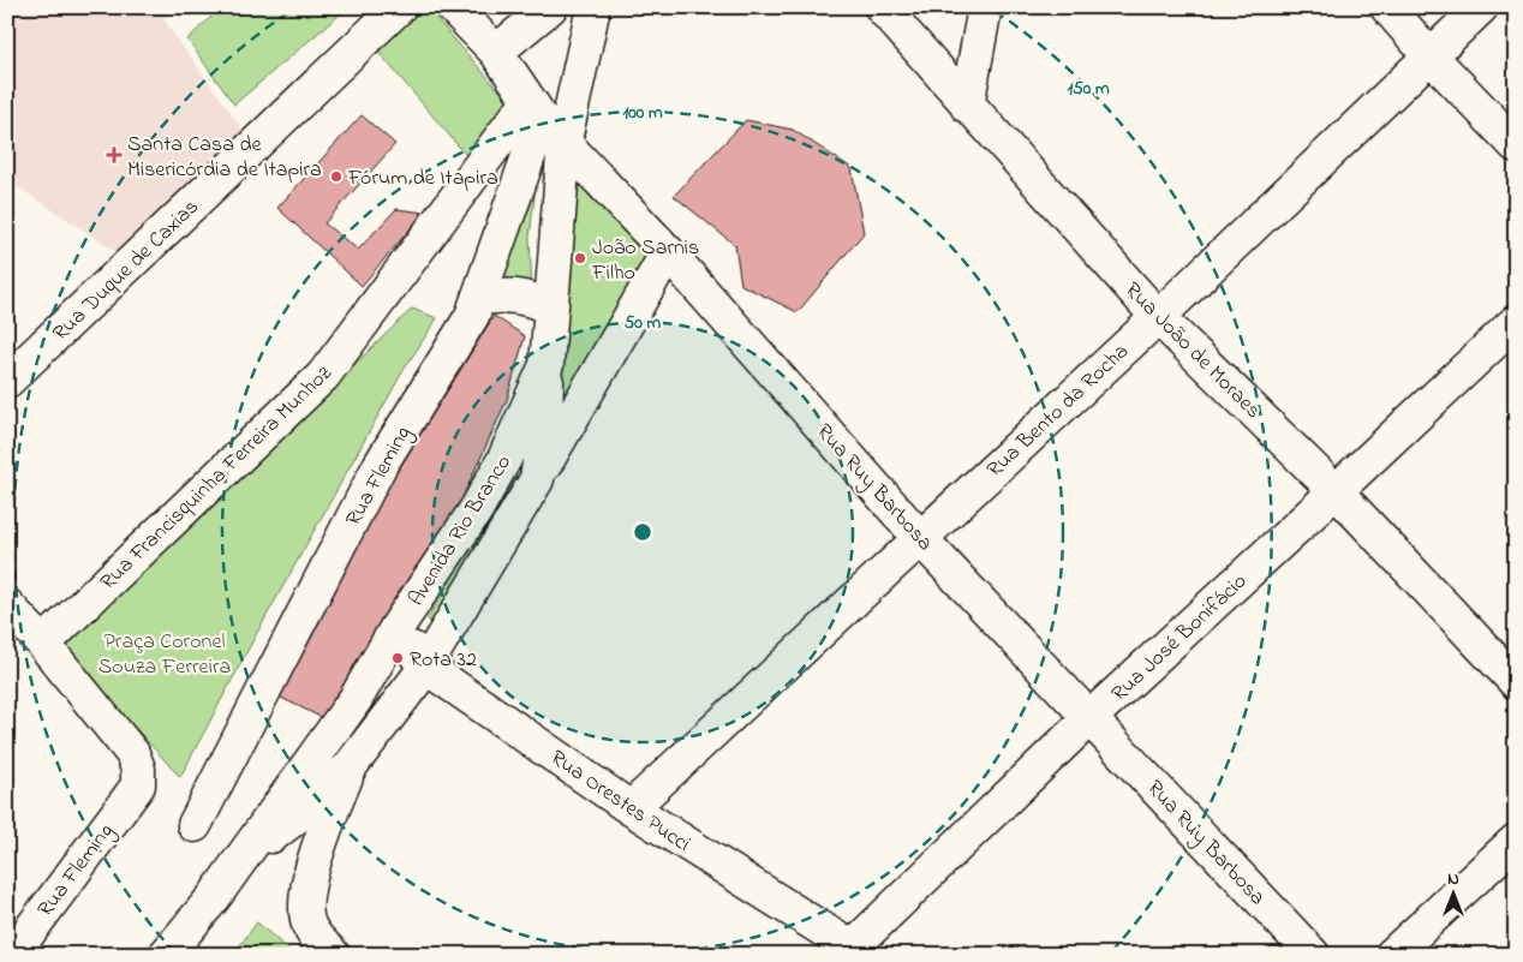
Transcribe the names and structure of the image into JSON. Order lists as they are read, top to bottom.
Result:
{
  "streets": {
    "street": [
      "Rua Duque de Caxias",
      "Rua João de Moraes",
      "Rua Bento da Rocha",
      "Rua Fleming",
      "Rua Francisquinha Ferreira Munhoz",
      "Rua Ruy Barbosa",
      "Avenida Rio Branco",
      "Rua José Bonifácio",
      "Rua Orestes Pucci"
    ]
  },
  "crossings": [
    ["Rua João de Moraes", "Rua Bento da Rocha"],
    ["Rua João de Moraes", "Rua José Bonifácio"],
    ["Rua Bento da Rocha", "Rua Ruy Barbosa"],
    ["Rua Bento da Rocha", "Rua Orestes Pucci"],
    ["Rua Fleming", "Rua Francisquinha Ferreira Munhoz"],
    ["Rua Fleming", "Rua Ruy Barbosa"],
    ["Rua Fleming", "Avenida Rio Branco"],
    ["Rua Francisquinha Ferreira Munhoz", "Rua Ruy Barbosa"],
    ["Rua Francisquinha Ferreira Munhoz", "Avenida Rio Branco"],
    ["Rua Ruy Barbosa", "Avenida Rio Branco"],
    ["Rua Ruy Barbosa", "Rua José Bonifácio"],
    ["Avenida Rio Branco", "Rua Orestes Pucci"],
    ["Rua José Bonifácio", "Rua Orestes Pucci"]
  ],
  "parks": ["Praça Coronel Souza Ferreira"],
  "places": {
    "health": ["Santa Casa de Misericórdia de Itapira"],
    "other": ["Fórum de Itapira", "João Sarnis Filho", "Rota 32"]
  },
  "north": "top",
  "rings": ["150 m", "100 m", "50 m"]
}
